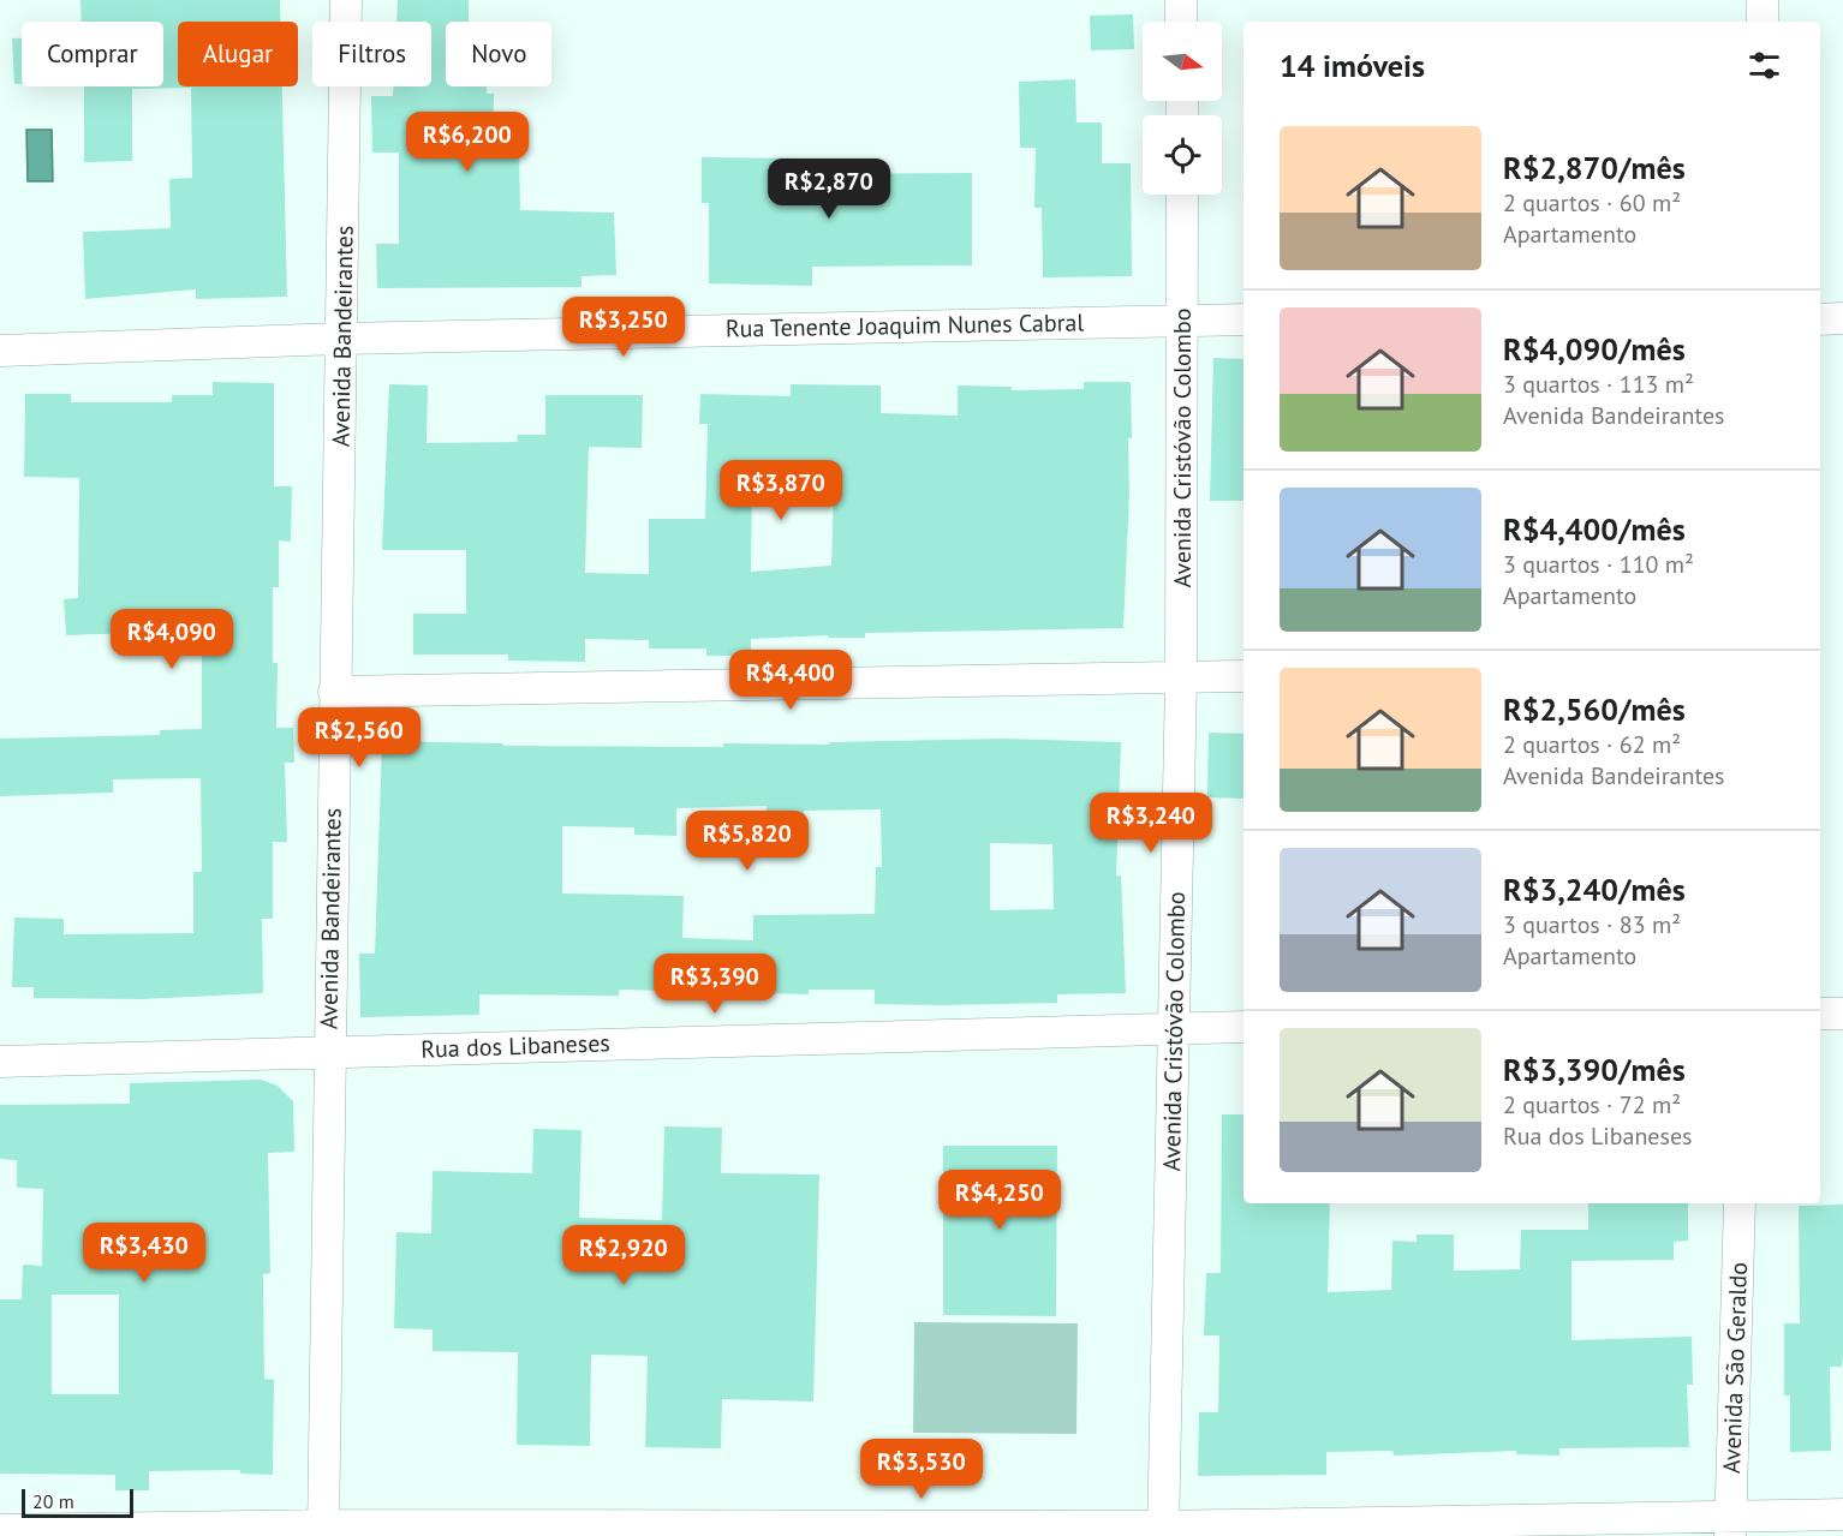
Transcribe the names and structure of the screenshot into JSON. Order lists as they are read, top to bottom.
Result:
{
  "streets": {
    "street": [
      "Rua Tenente Joaquim Nunes Cabral",
      "Avenida Bandeirantes",
      "Avenida Cristóvão Colombo",
      "Rua dos Libaneses",
      "Avenida São Geraldo"
    ]
  },
  "crossings": [
    ["Rua Tenente Joaquim Nunes Cabral", "Avenida Bandeirantes"],
    ["Rua Tenente Joaquim Nunes Cabral", "Avenida Cristóvão Colombo"],
    ["Avenida Bandeirantes", "Rua dos Libaneses"],
    ["Avenida Cristóvão Colombo", "Rua dos Libaneses"]
  ],
  "scale_bar": "20 m",
  "north": "right",
  "page": {
    "chip": [
      "Comprar",
      "Alugar",
      "Filtros",
      "Novo"
    ],
    "heading": "14 imóveis",
    "list": [
      {
        "name": "R$2,870/mês",
        "note": "2 quartos · 60 m² · Apartamento"
      },
      {
        "name": "R$4,090/mês",
        "note": "3 quartos · 113 m² · Avenida Bandeirantes"
      },
      {
        "name": "R$4,400/mês",
        "note": "3 quartos · 110 m² · Apartamento"
      },
      {
        "name": "R$2,560/mês",
        "note": "2 quartos · 62 m² · Avenida Bandeirantes"
      },
      {
        "name": "R$3,240/mês",
        "note": "3 quartos · 83 m² · Apartamento"
      },
      {
        "name": "R$3,390/mês",
        "note": "2 quartos · 72 m² · Rua dos Libaneses"
      }
    ],
    "price": [
      "R$6,200",
      "R$2,870",
      "R$3,250",
      "R$3,870",
      "R$4,090",
      "R$4,400",
      "R$2,560",
      "R$3,240",
      "R$5,820",
      "R$3,390",
      "R$4,250",
      "R$3,430",
      "R$2,920",
      "R$3,530"
    ],
    "scale": "20 m"
  }
}
